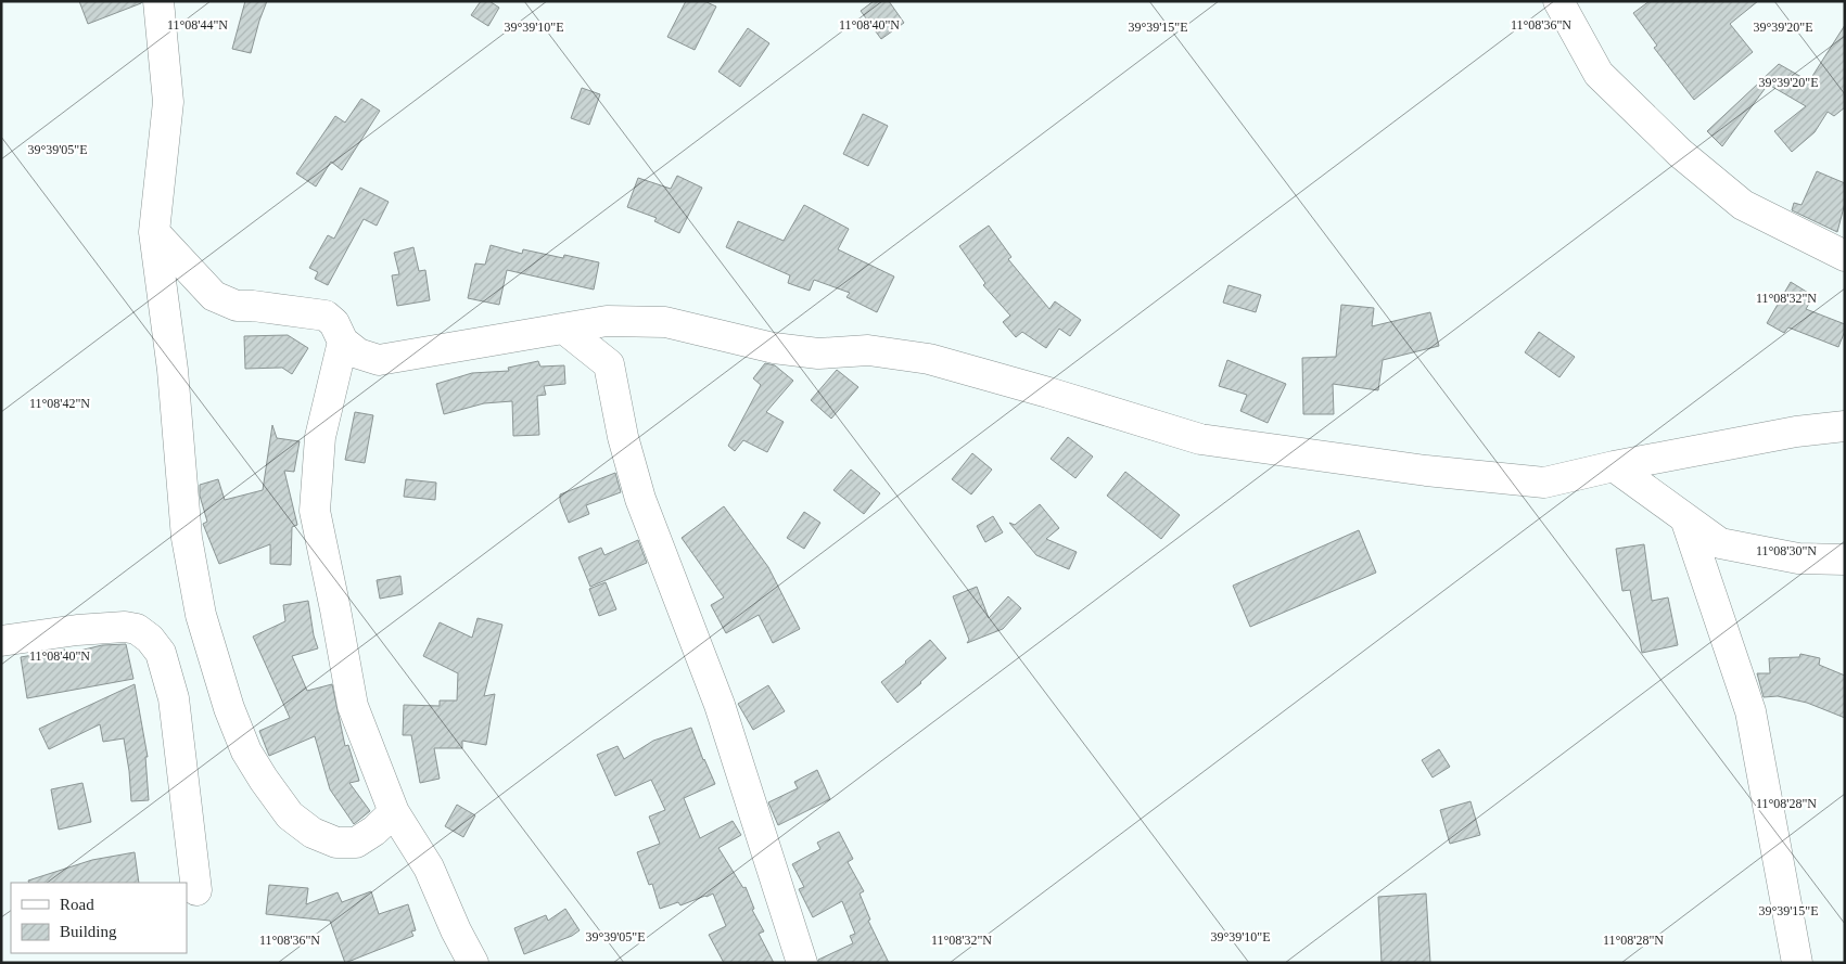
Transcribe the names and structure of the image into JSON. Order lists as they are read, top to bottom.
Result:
{
  "legend": ["Road", "Building"],
  "coordinates": [
    "11°08'44\"N",
    "11°08'40\"N",
    "11°08'36\"N",
    "39°39'20\"E",
    "39°39'10\"E",
    "39°39'15\"E",
    "39°39'05\"E",
    "11°08'32\"N",
    "11°08'42\"N",
    "11°08'30\"N",
    "11°08'28\"N"
  ]
}
